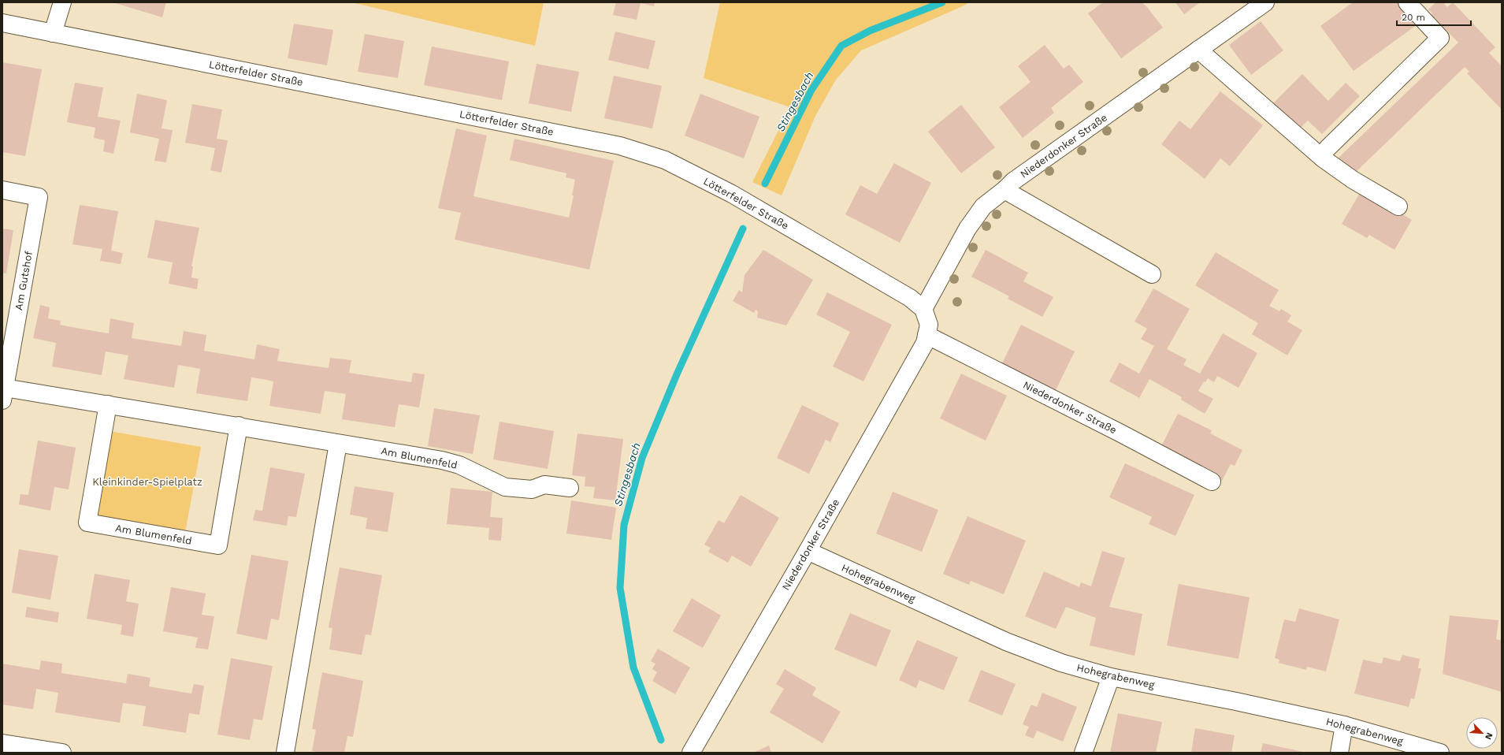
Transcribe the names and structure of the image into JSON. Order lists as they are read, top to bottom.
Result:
{
  "streets": {
    "street": [
      "Lötterfelder Straße",
      "Niederdonker Straße",
      "Am Gutshof",
      "Am Blumenfeld",
      "Hohegrabenweg"
    ]
  },
  "crossings": [
    ["Lötterfelder Straße", "Niederdonker Straße"],
    ["Niederdonker Straße", "Hohegrabenweg"],
    ["Am Gutshof", "Am Blumenfeld"]
  ],
  "water": ["Stingesbach"],
  "parks": ["Kleinkinder-Spielplatz"],
  "scale_bar": "20 m",
  "north": "bottom right"
}
